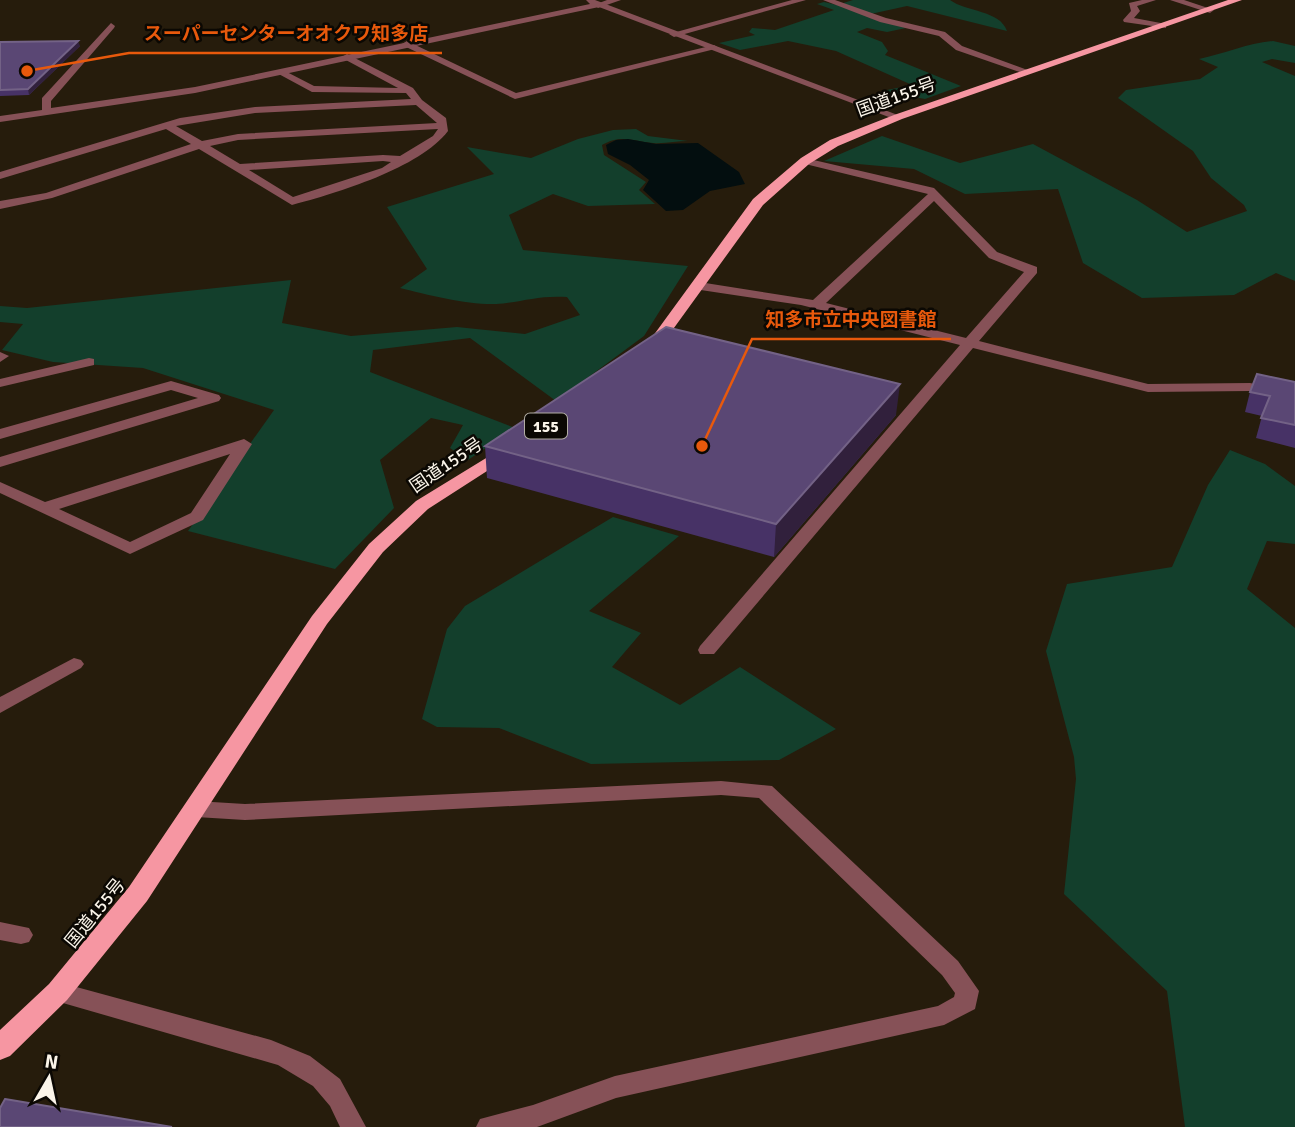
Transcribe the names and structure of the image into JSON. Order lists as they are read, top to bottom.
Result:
{
  "streets": {
    "highway": ["国道155号", "155"]
  },
  "places": ["スーパーセンターオオクワ知多店", "知多市立中央図書館"],
  "north": "top"
}
